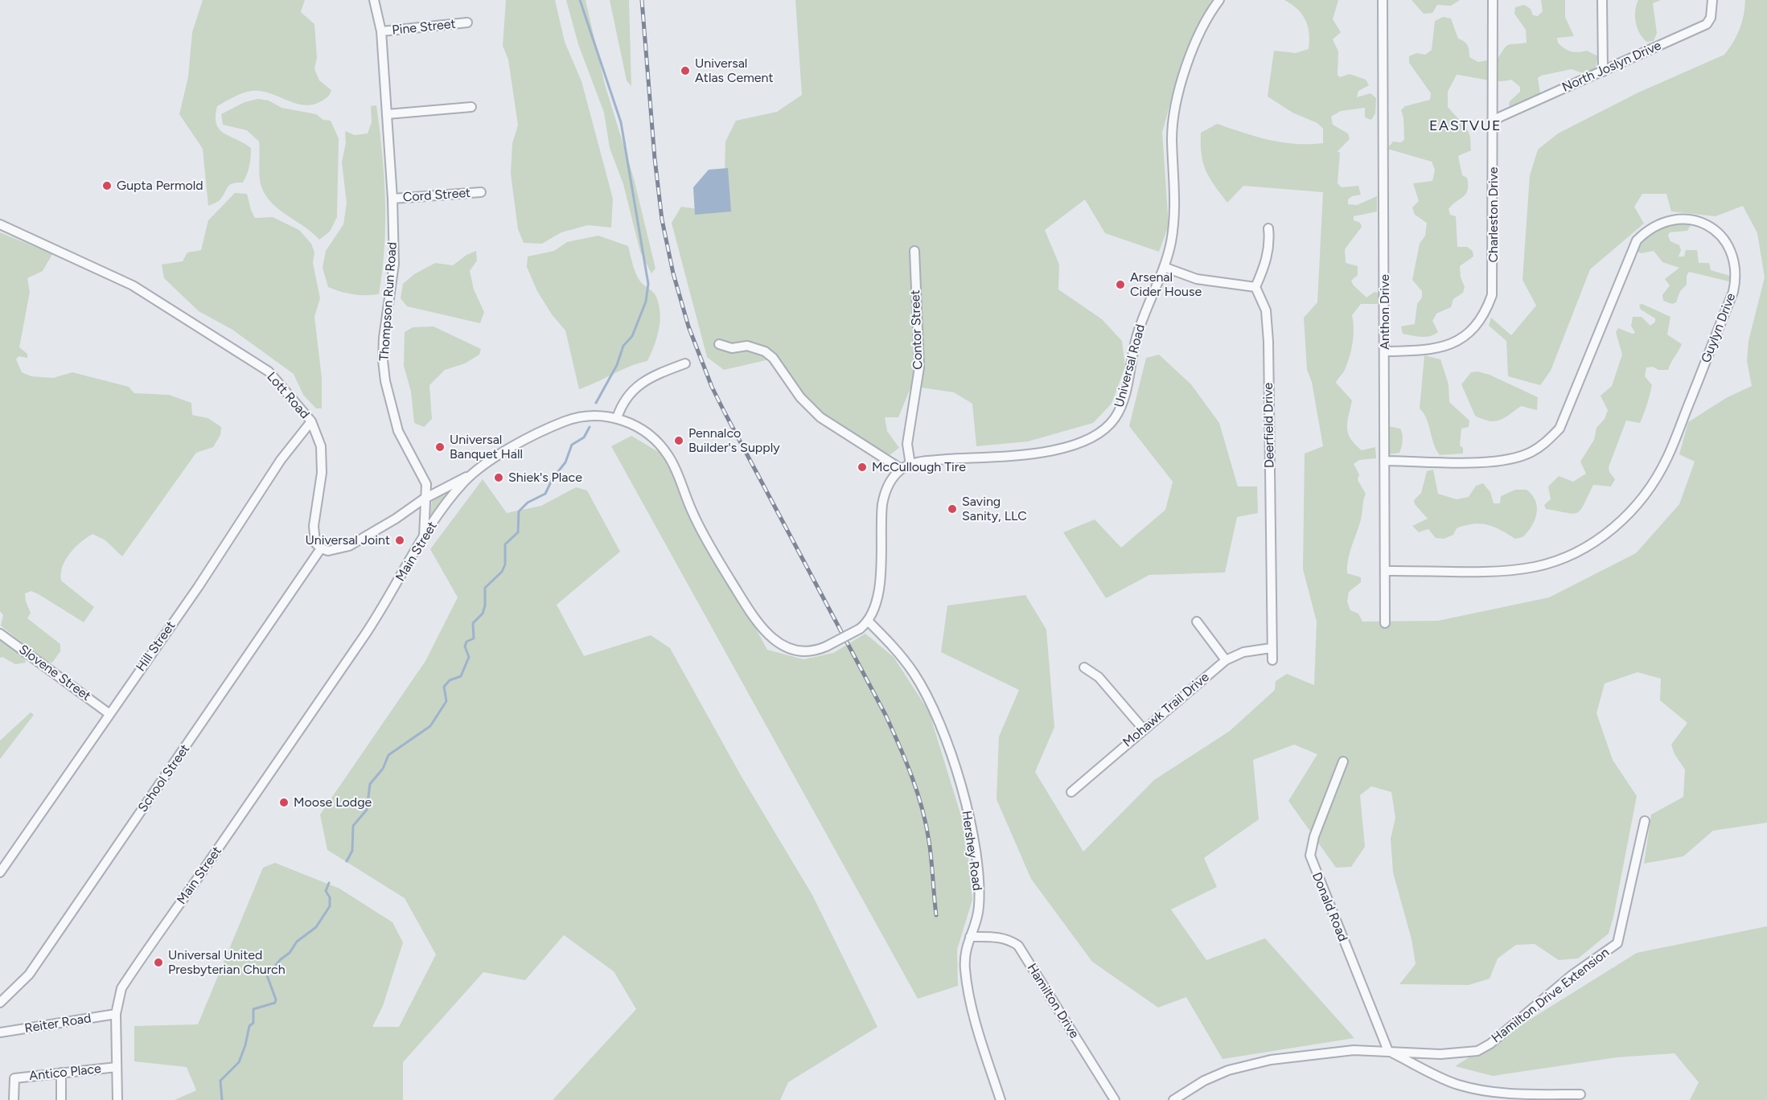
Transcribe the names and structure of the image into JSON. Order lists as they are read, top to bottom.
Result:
{
  "streets": {
    "street": [
      "Pine Street",
      "North Joslyn Drive",
      "Cord Street",
      "Charleston Drive",
      "Thompson Run Road",
      "Anthon Drive",
      "Guylyn Drive",
      "Contor Street",
      "Universal Road",
      "Lott Road",
      "Deerfield Drive",
      "Main Street",
      "Hill Street",
      "Slovene Street",
      "Mohawk Trail Drive",
      "School Street",
      "Hershey Road",
      "Donald Road",
      "Hamilton Drive Extension",
      "Hamilton Drive",
      "Reiter Road",
      "Antico Place"
    ]
  },
  "crossings": [
    ["Pine Street", "Thompson Run Road"],
    ["North Joslyn Drive", "Charleston Drive"],
    ["Cord Street", "Thompson Run Road"],
    ["Charleston Drive", "Anthon Drive"],
    ["Thompson Run Road", "Main Street"],
    ["Anthon Drive", "Guylyn Drive"],
    ["Contor Street", "Universal Road"],
    ["Lott Road", "Hill Street"],
    ["Lott Road", "School Street"],
    ["Deerfield Drive", "Mohawk Trail Drive"],
    ["Main Street", "Hershey Road"],
    ["Main Street", "Reiter Road"],
    ["Main Street", "Antico Place"],
    ["Hill Street", "Slovene Street"],
    ["Hershey Road", "Hamilton Drive"],
    ["Donald Road", "Hamilton Drive Extension"]
  ],
  "districts": ["EASTVUE"],
  "places": [
    "Universal Atlas Cement",
    "Gupta Permold",
    "Arsenal Cider House",
    "Pennalco Builder's Supply",
    "Universal Banquet Hall",
    "McCullough Tire",
    "Shiek's Place",
    "Saving Sanity, LLC",
    "Universal Joint",
    "Moose Lodge",
    "Universal United Presbyterian Church"
  ]
}
